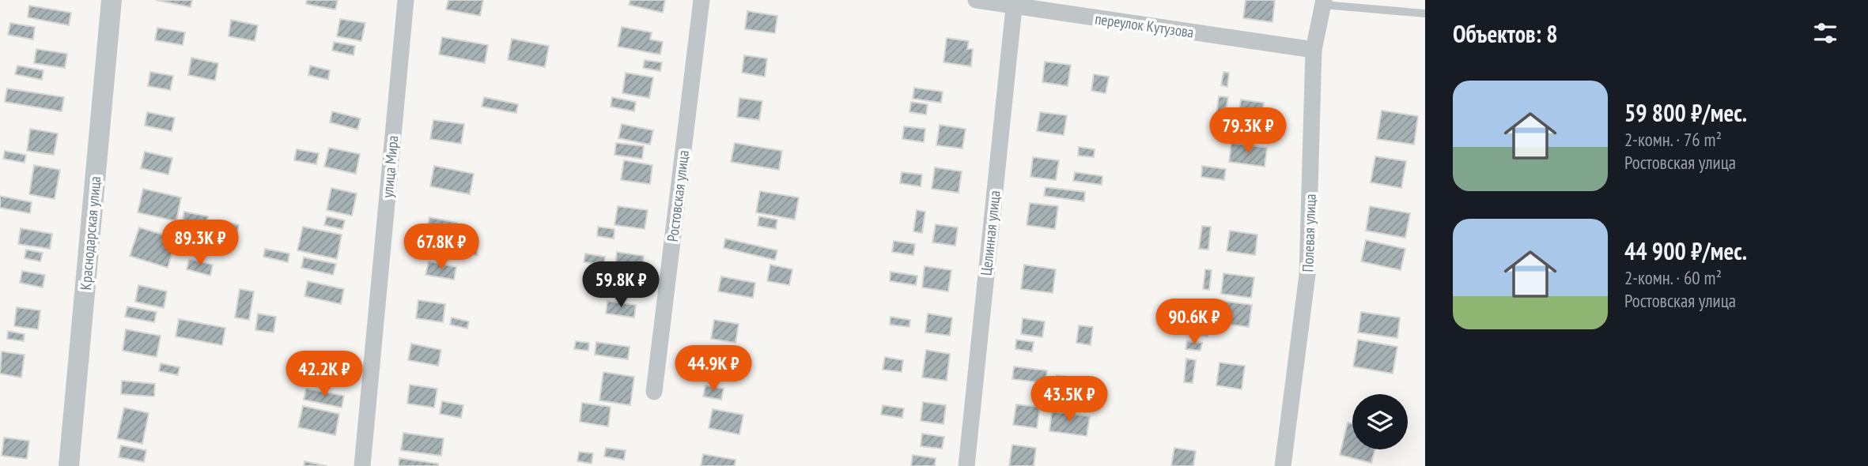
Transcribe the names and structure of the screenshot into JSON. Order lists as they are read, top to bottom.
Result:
{
  "streets": {
    "street": [
      "переулок Кутузова",
      "улица Мира",
      "Ростовская улица",
      "Краснодарская улица",
      "Целинная улица",
      "Полевая улица"
    ]
  },
  "crossings": [
    ["переулок Кутузова", "Целинная улица"],
    ["переулок Кутузова", "Полевая улица"]
  ],
  "page": {
    "heading": "Объектов: 8",
    "list": [
      {
        "name": "59 800 ₽/мес.",
        "note": "2-комн. · 76 m² · Ростовская улица"
      },
      {
        "name": "44 900 ₽/мес.",
        "note": "2-комн. · 60 m² · Ростовская улица"
      }
    ],
    "price": [
      "79.3K ₽",
      "89.3K ₽",
      "67.8K ₽",
      "59.8K ₽",
      "90.6K ₽",
      "44.9K ₽",
      "42.2K ₽",
      "43.5K ₽"
    ]
  }
}
